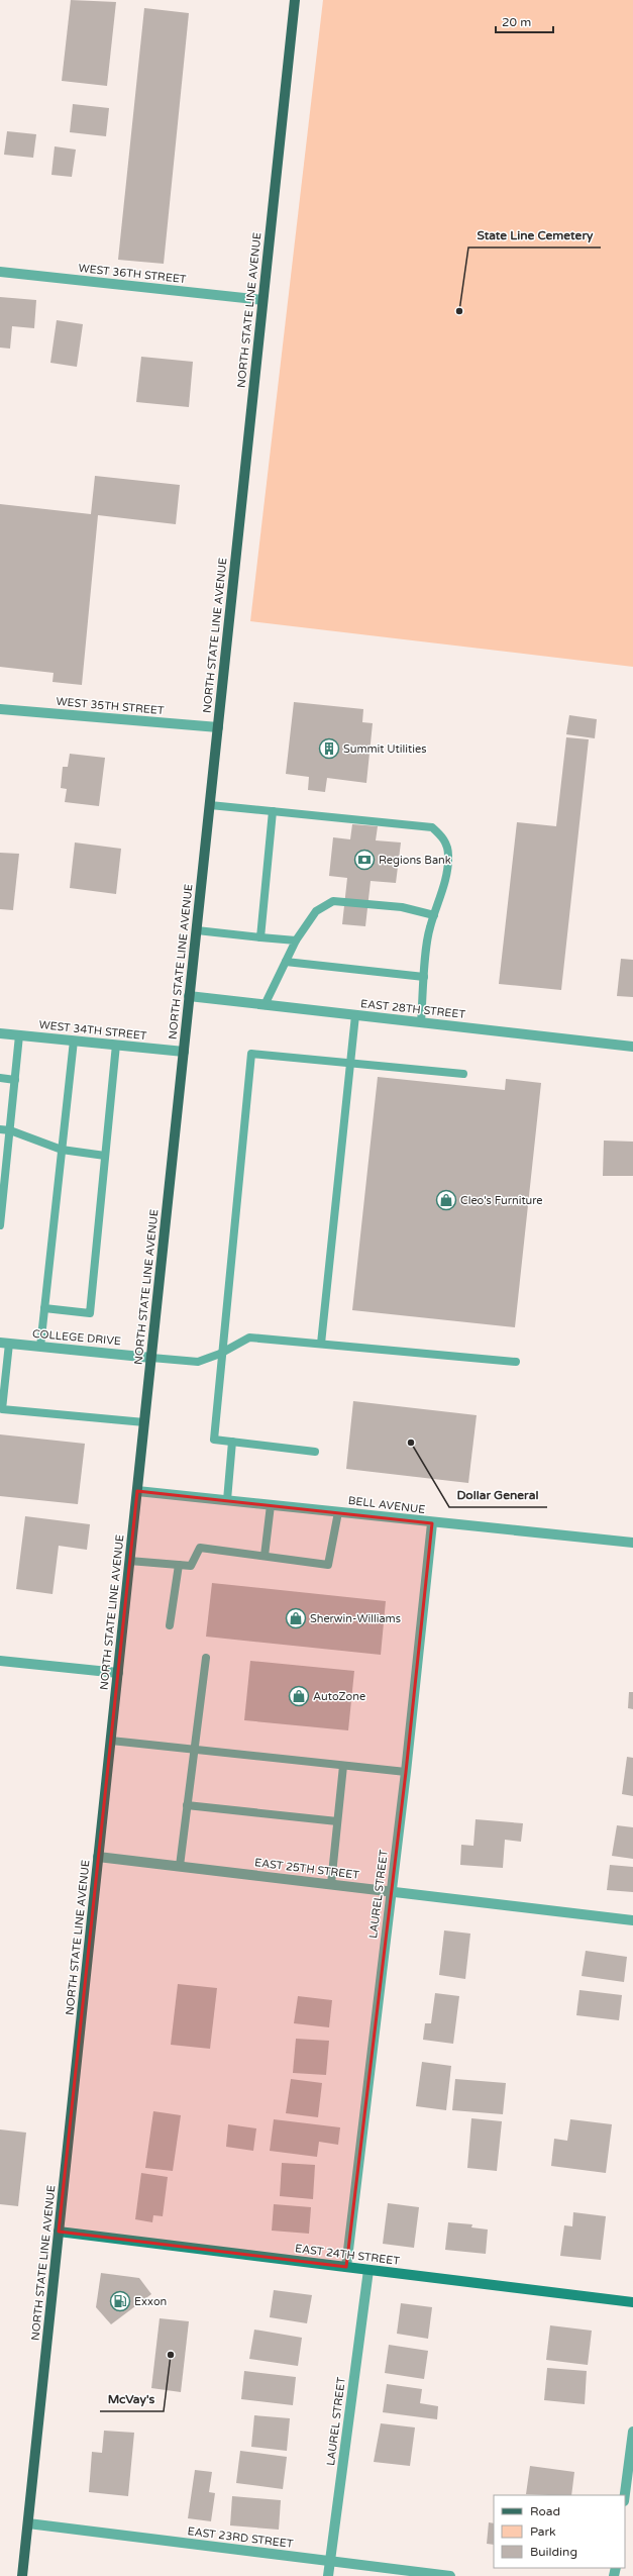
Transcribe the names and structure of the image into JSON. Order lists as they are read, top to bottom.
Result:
{
  "streets": {
    "main road": ["NORTH STATE LINE AVENUE", "EAST 24TH STREET"],
    "street": [
      "WEST 36TH STREET",
      "WEST 35TH STREET",
      "EAST 28TH STREET",
      "WEST 34TH STREET",
      "COLLEGE DRIVE",
      "BELL AVENUE",
      "EAST 25TH STREET",
      "LAUREL STREET",
      "EAST 23RD STREET"
    ]
  },
  "crossings": [
    ["WEST 36TH STREET", "NORTH STATE LINE AVENUE"],
    ["NORTH STATE LINE AVENUE", "WEST 35TH STREET"],
    ["NORTH STATE LINE AVENUE", "EAST 28TH STREET"],
    ["NORTH STATE LINE AVENUE", "WEST 34TH STREET"],
    ["NORTH STATE LINE AVENUE", "COLLEGE DRIVE"],
    ["NORTH STATE LINE AVENUE", "BELL AVENUE"],
    ["NORTH STATE LINE AVENUE", "EAST 25TH STREET"],
    ["NORTH STATE LINE AVENUE", "EAST 24TH STREET"],
    ["NORTH STATE LINE AVENUE", "EAST 23RD STREET"],
    ["BELL AVENUE", "LAUREL STREET"],
    ["EAST 25TH STREET", "LAUREL STREET"],
    ["LAUREL STREET", "EAST 24TH STREET"],
    ["LAUREL STREET", "EAST 23RD STREET"]
  ],
  "places": {
    "other": ["State Line Cemetery", "Dollar General", "McVay's"],
    "building": ["Summit Utilities"],
    "bank": ["Regions Bank"],
    "shop": ["Cleo's Furniture", "Sherwin-Williams", "AutoZone"],
    "fuel station": ["Exxon"]
  },
  "legend": ["Road", "Park", "Building"],
  "scale_bar": "20 m"
}
